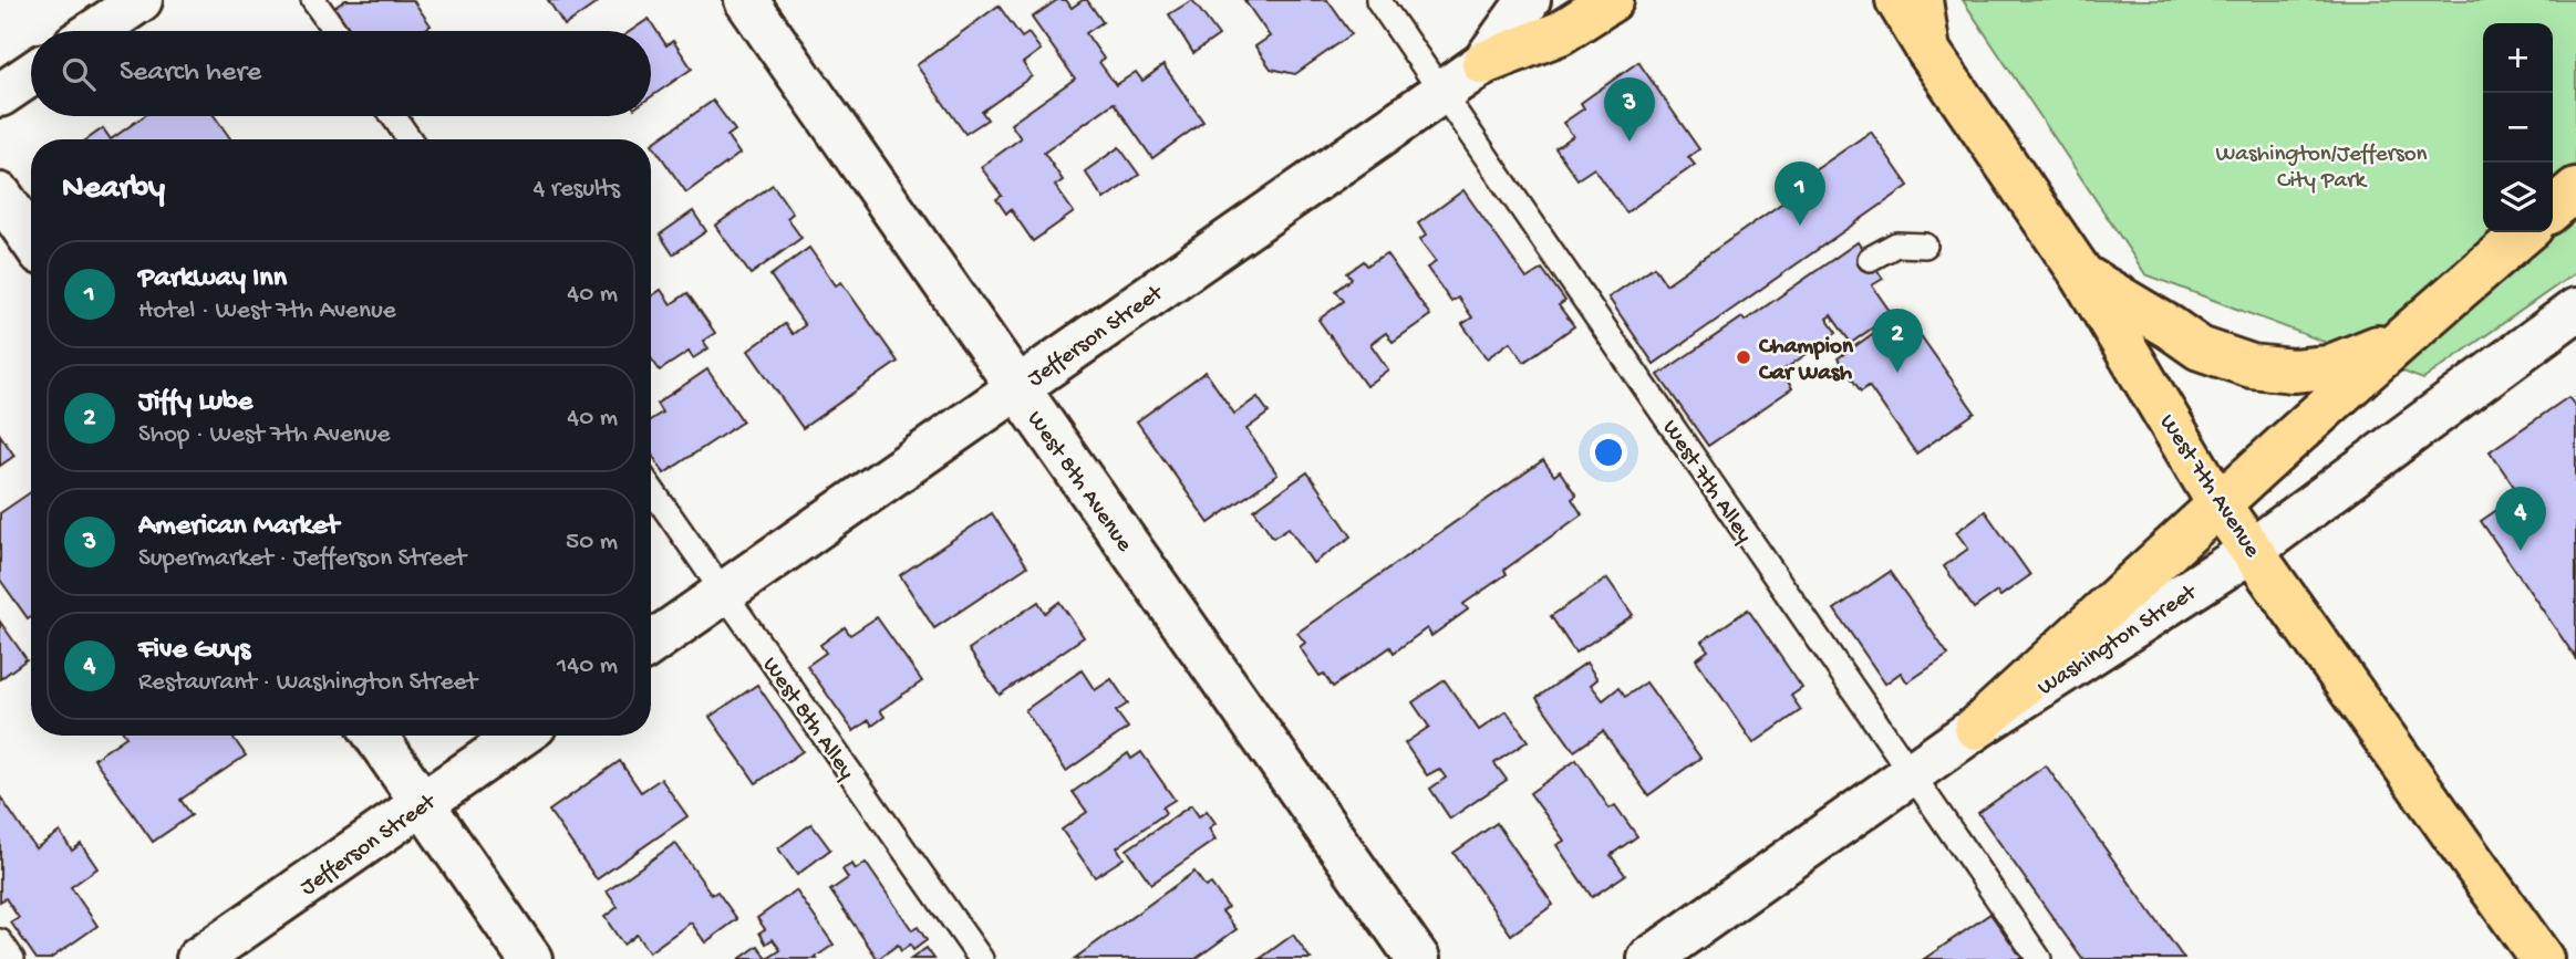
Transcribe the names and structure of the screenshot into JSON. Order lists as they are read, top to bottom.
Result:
{
  "streets": {
    "main road": ["West 7th Avenue"],
    "street": ["Jefferson Street", "West 8th Avenue", "Washington Street"],
    "lane": ["West 7th Alley", "West 8th Alley"]
  },
  "crossings": [
    ["Jefferson Street", "West 8th Avenue"],
    ["Jefferson Street", "West 7th Alley"],
    ["Jefferson Street", "West 8th Alley"],
    ["West 7th Alley", "Washington Street"],
    ["West 7th Avenue", "Washington Street"]
  ],
  "parks": ["Washington/Jefferson City Park"],
  "places": ["Champion Car Wash"],
  "page": {
    "map_buttons": ["+", "−"],
    "search": "Search here",
    "pins": [
      "3",
      "1",
      "2",
      "4"
    ],
    "heading": ["Nearby", "4 results"],
    "list": [
      {
        "mark": "1",
        "name": "Parkway Inn",
        "note": "Hotel · West 7th Avenue",
        "value": "40 m"
      },
      {
        "mark": "2",
        "name": "Jiffy Lube",
        "note": "Shop · West 7th Avenue",
        "value": "40 m"
      },
      {
        "mark": "3",
        "name": "American Market",
        "note": "Supermarket · Jefferson Street",
        "value": "50 m"
      },
      {
        "mark": "4",
        "name": "Five Guys",
        "note": "Restaurant · Washington Street",
        "value": "140 m"
      }
    ]
  }
}
